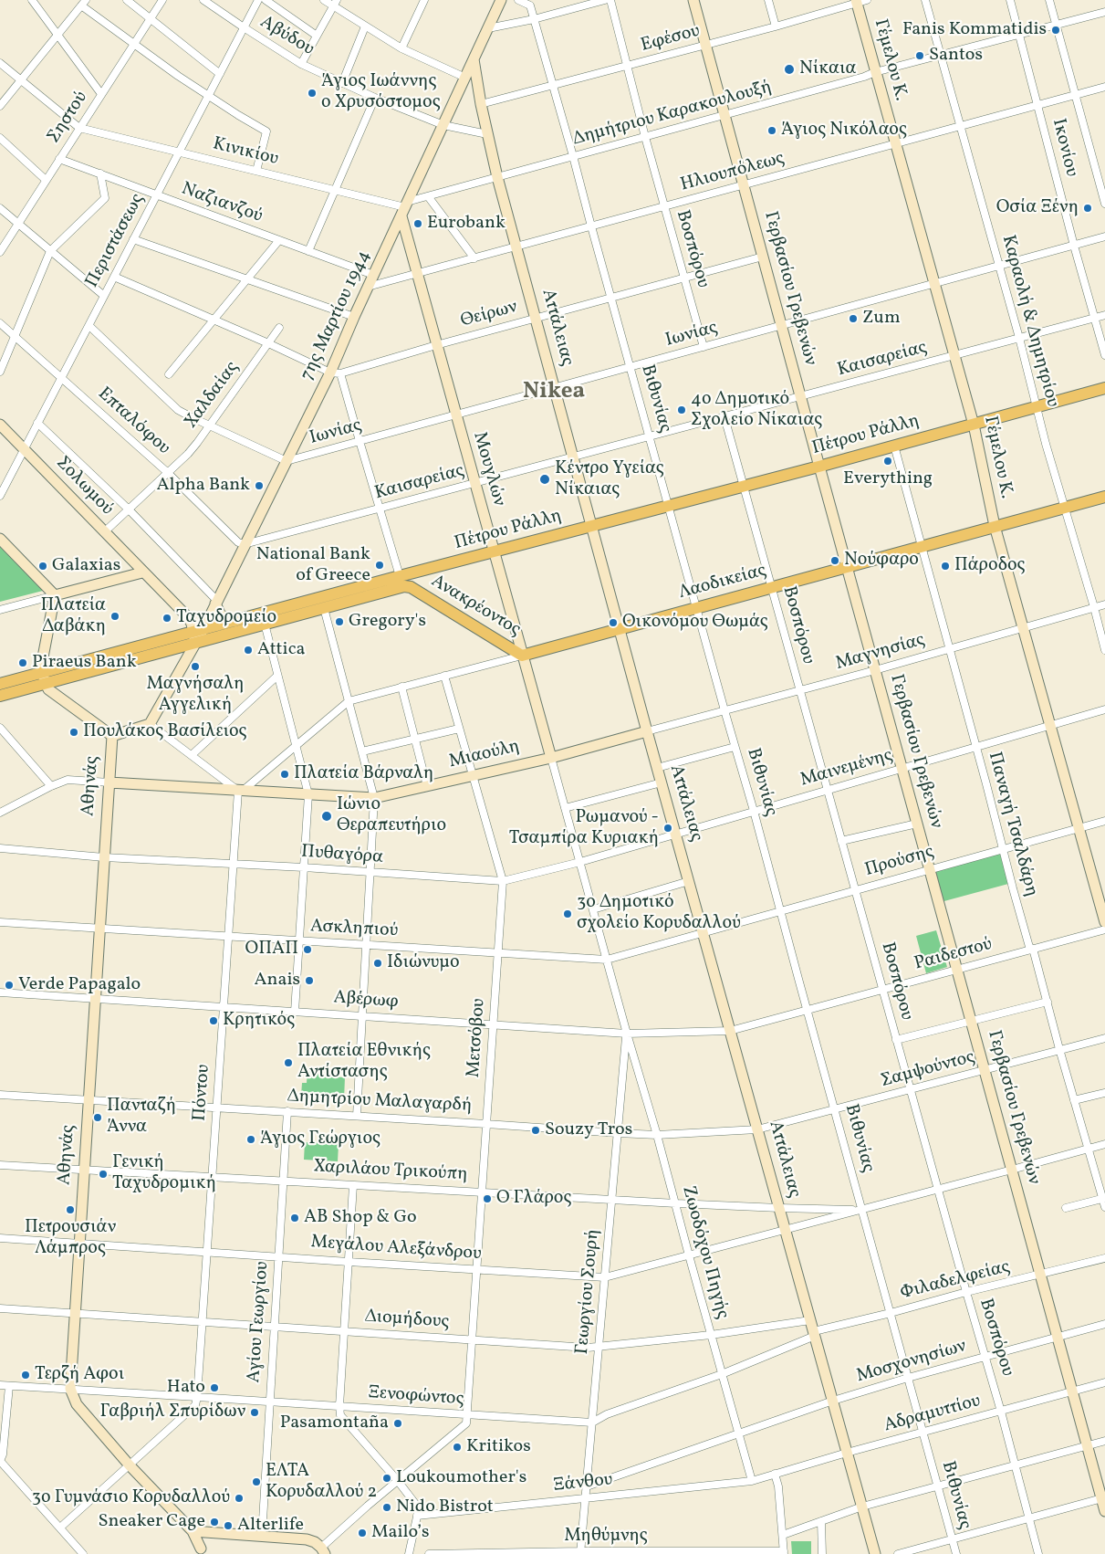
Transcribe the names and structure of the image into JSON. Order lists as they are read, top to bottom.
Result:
{
  "streets": {
    "main road": [
      "Γέμελου Κ.",
      "Γερβασίου Γρεβενών",
      "7ης Μαρτίου 1944",
      "Αττάλειας",
      "Πέτρου Ράλλη",
      "Μουγλών",
      "Σολωμού",
      "Λαοδικείας",
      "Ανακρέοντος",
      "Μιαούλη",
      "Αθηνάς"
    ],
    "street": [
      "Αβύδου",
      "Εφέσου",
      "Δημήτριου Καρακουλουξή",
      "Σηστού",
      "Ικονίου",
      "Κινικίου",
      "Ηλιουπόλεως",
      "Ναζιανζού",
      "Περιστάσεως",
      "Βοσπόρου",
      "Θείρων",
      "Καραολή & Δημητρίου",
      "Ιωνίας",
      "Καισαρείας",
      "Χαλδαίας",
      "Βιθυνίας",
      "Επταλόφου",
      "Μαγνησίας",
      "Μαινεμένης",
      "Παναγή Τσαλδάρη",
      "Πυθαγόρα",
      "Προύσης",
      "Ασκληπιού",
      "Ραιδεστού",
      "Αβέρωφ",
      "Μετσόβου",
      "Σαμψούντος",
      "Πόντου",
      "Δημητρίου Μαλαγαρδή",
      "Χαριλάου Τρικούπη",
      "Μεγάλου Αλεξάνδρου",
      "Ζωοδόχου Πηγής",
      "Φιλαδελφείας",
      "Γεωργίου Σουρή",
      "Διομήδους",
      "Αγίου Γεωργίου",
      "Μοσχονησίων",
      "Ξενοφώντος",
      "Αδραμυττίου",
      "Ξάνθου",
      "Μηθύμνης"
    ]
  },
  "crossings": [
    ["Αβύδου", "Περιστάσεως"],
    ["Αβύδου", "7ης Μαρτίου 1944"],
    ["Αβύδου", "Αττάλειας"],
    ["Εφέσου", "Γέμελου Κ."],
    ["Εφέσου", "Βοσπόρου"],
    ["Εφέσου", "Γερβασίου Γρεβενών"],
    ["Εφέσου", "Αττάλειας"],
    ["Εφέσου", "Βιθυνίας"],
    ["Γέμελου Κ.", "Δημήτριου Καρακουλουξή"],
    ["Γέμελου Κ.", "Ηλιουπόλεως"],
    ["Γέμελου Κ.", "Ιωνίας"],
    ["Γέμελου Κ.", "Καισαρείας"],
    ["Γέμελου Κ.", "Πέτρου Ράλλη"],
    ["Γέμελου Κ.", "Λαοδικείας"],
    ["Γέμελου Κ.", "Μαγνησίας"],
    ["Γέμελου Κ.", "Μαινεμένης"],
    ["Γέμελου Κ.", "Προύσης"],
    ["Δημήτριου Καρακουλουξή", "Ικονίου"],
    ["Δημήτριου Καρακουλουξή", "Κινικίου"],
    ["Δημήτριου Καρακουλουξή", "Βοσπόρου"],
    ["Δημήτριου Καρακουλουξή", "Γερβασίου Γρεβενών"],
    ["Δημήτριου Καρακουλουξή", "7ης Μαρτίου 1944"],
    ["Δημήτριου Καρακουλουξή", "Καραολή & Δημητρίου"],
    ["Δημήτριου Καρακουλουξή", "Αττάλειας"],
    ["Δημήτριου Καρακουλουξή", "Βιθυνίας"],
    ["Δημήτριου Καρακουλουξή", "Μουγλών"],
    ["Σηστού", "Κινικίου"],
    ["Σηστού", "Ναζιανζού"],
    ["Ικονίου", "Ηλιουπόλεως"],
    ["Ικονίου", "Ιωνίας"],
    ["Ικονίου", "Καισαρείας"],
    ["Κινικίου", "Περιστάσεως"],
    ["Κινικίου", "7ης Μαρτίου 1944"],
    ["Κινικίου", "Μουγλών"],
    ["Ηλιουπόλεως", "Βοσπόρου"],
    ["Ηλιουπόλεως", "Γερβασίου Γρεβενών"],
    ["Ηλιουπόλεως", "7ης Μαρτίου 1944"],
    ["Ηλιουπόλεως", "Καραολή & Δημητρίου"],
    ["Ηλιουπόλεως", "Αττάλειας"],
    ["Ηλιουπόλεως", "Βιθυνίας"],
    ["Ηλιουπόλεως", "Μουγλών"],
    ["Ναζιανζού", "Περιστάσεως"],
    ["Ναζιανζού", "7ης Μαρτίου 1944"],
    ["Περιστάσεως", "Επταλόφου"],
    ["Περιστάσεως", "Σολωμού"],
    ["Βοσπόρου", "Θείρων"],
    ["Βοσπόρου", "Ιωνίας"],
    ["Βοσπόρου", "Καισαρείας"],
    ["Βοσπόρου", "Πέτρου Ράλλη"],
    ["Βοσπόρου", "Λαοδικείας"],
    ["Βοσπόρου", "Μαγνησίας"],
    ["Βοσπόρου", "Μαινεμένης"],
    ["Βοσπόρου", "Προύσης"],
    ["Βοσπόρου", "Ραιδεστού"],
    ["Βοσπόρου", "Σαμψούντος"],
    ["Βοσπόρου", "Μεγάλου Αλεξάνδρου"],
    ["Βοσπόρου", "Φιλαδελφείας"],
    ["Βοσπόρου", "Μοσχονησίων"],
    ["Βοσπόρου", "Αδραμυττίου"],
    ["Γερβασίου Γρεβενών", "Θείρων"],
    ["Γερβασίου Γρεβενών", "Ιωνίας"],
    ["Γερβασίου Γρεβενών", "Καισαρείας"],
    ["Γερβασίου Γρεβενών", "Πέτρου Ράλλη"],
    ["Γερβασίου Γρεβενών", "Λαοδικείας"],
    ["Γερβασίου Γρεβενών", "Μαγνησίας"],
    ["Γερβασίου Γρεβενών", "Μαινεμένης"],
    ["Γερβασίου Γρεβενών", "Προύσης"],
    ["Γερβασίου Γρεβενών", "Ραιδεστού"],
    ["Γερβασίου Γρεβενών", "Σαμψούντος"],
    ["Γερβασίου Γρεβενών", "Μεγάλου Αλεξάνδρου"],
    ["Γερβασίου Γρεβενών", "Φιλαδελφείας"],
    ["Γερβασίου Γρεβενών", "Μοσχονησίων"],
    ["Γερβασίου Γρεβενών", "Αδραμυττίου"],
    ["Θείρων", "7ης Μαρτίου 1944"],
    ["Θείρων", "Αττάλειας"],
    ["Θείρων", "Βιθυνίας"],
    ["Θείρων", "Μουγλών"],
    ["7ης Μαρτίου 1944", "Αττάλειας"],
    ["7ης Μαρτίου 1944", "Ιωνίας"],
    ["7ης Μαρτίου 1944", "Καισαρείας"],
    ["7ης Μαρτίου 1944", "Επταλόφου"],
    ["7ης Μαρτίου 1944", "Πέτρου Ράλλη"],
    ["7ης Μαρτίου 1944", "Μουγλών"],
    ["Καραολή & Δημητρίου", "Ιωνίας"],
    ["Καραολή & Δημητρίου", "Καισαρείας"],
    ["Καραολή & Δημητρίου", "Πέτρου Ράλλη"],
    ["Καραολή & Δημητρίου", "Λαοδικείας"],
    ["Καραολή & Δημητρίου", "Μαγνησίας"],
    ["Αττάλειας", "Ιωνίας"],
    ["Αττάλειας", "Καισαρείας"],
    ["Αττάλειας", "Πέτρου Ράλλη"],
    ["Αττάλειας", "Λαοδικείας"],
    ["Αττάλειας", "Μαγνησίας"],
    ["Αττάλειας", "Μιαούλη"],
    ["Αττάλειας", "Μαινεμένης"],
    ["Αττάλειας", "Πυθαγόρα"],
    ["Αττάλειας", "Προύσης"],
    ["Αττάλειας", "Ασκληπιού"],
    ["Αττάλειας", "Ραιδεστού"],
    ["Αττάλειας", "Αβέρωφ"],
    ["Αττάλειας", "Σαμψούντος"],
    ["Αττάλειας", "Δημητρίου Μαλαγαρδή"],
    ["Αττάλειας", "Χαριλάου Τρικούπη"],
    ["Αττάλειας", "Μεγάλου Αλεξάνδρου"],
    ["Αττάλειας", "Φιλαδελφείας"],
    ["Αττάλειας", "Διομήδους"],
    ["Αττάλειας", "Μοσχονησίων"],
    ["Αττάλειας", "Ξενοφώντος"],
    ["Αττάλειας", "Αδραμυττίου"],
    ["Ιωνίας", "Βιθυνίας"],
    ["Ιωνίας", "Μουγλών"],
    ["Καισαρείας", "Βιθυνίας"],
    ["Καισαρείας", "Επταλόφου"],
    ["Καισαρείας", "Μουγλών"],
    ["Χαλδαίας", "Επταλόφου"],
    ["Χαλδαίας", "Σολωμού"],
    ["Βιθυνίας", "Πέτρου Ράλλη"],
    ["Βιθυνίας", "Λαοδικείας"],
    ["Βιθυνίας", "Μαγνησίας"],
    ["Βιθυνίας", "Μαινεμένης"],
    ["Βιθυνίας", "Προύσης"],
    ["Βιθυνίας", "Ραιδεστού"],
    ["Βιθυνίας", "Σαμψούντος"],
    ["Βιθυνίας", "Χαριλάου Τρικούπη"],
    ["Βιθυνίας", "Μεγάλου Αλεξάνδρου"],
    ["Βιθυνίας", "Φιλαδελφείας"],
    ["Βιθυνίας", "Μοσχονησίων"],
    ["Βιθυνίας", "Αδραμυττίου"],
    ["Πέτρου Ράλλη", "Μουγλών"],
    ["Πέτρου Ράλλη", "Ανακρέοντος"],
    ["Πέτρου Ράλλη", "Παναγή Τσαλδάρη"],
    ["Μουγλών", "Λαοδικείας"],
    ["Μουγλών", "Ανακρέοντος"],
    ["Μουγλών", "Μιαούλη"],
    ["Μουγλών", "Ζωοδόχου Πηγής"],
    ["Λαοδικείας", "Ανακρέοντος"],
    ["Λαοδικείας", "Παναγή Τσαλδάρη"],
    ["Μαγνησίας", "Μιαούλη"],
    ["Μαγνησίας", "Παναγή Τσαλδάρη"],
    ["Μιαούλη", "Αθηνάς"],
    ["Μιαούλη", "Πόντου"],
    ["Μιαούλη", "Ζωοδόχου Πηγής"],
    ["Μαινεμένης", "Παναγή Τσαλδάρη"],
    ["Μαινεμένης", "Πυθαγόρα"],
    ["Αθηνάς", "Πυθαγόρα"],
    ["Αθηνάς", "Ασκληπιού"],
    ["Αθηνάς", "Αβέρωφ"],
    ["Αθηνάς", "Δημητρίου Μαλαγαρδή"],
    ["Αθηνάς", "Χαριλάου Τρικούπη"],
    ["Αθηνάς", "Μεγάλου Αλεξάνδρου"],
    ["Αθηνάς", "Διομήδους"],
    ["Αθηνάς", "Ξενοφώντος"],
    ["Παναγή Τσαλδάρη", "Προύσης"],
    ["Παναγή Τσαλδάρη", "Ραιδεστού"],
    ["Παναγή Τσαλδάρη", "Σαμψούντος"],
    ["Παναγή Τσαλδάρη", "Μεγάλου Αλεξάνδρου"],
    ["Πυθαγόρα", "Μετσόβου"],
    ["Πυθαγόρα", "Πόντου"],
    ["Πυθαγόρα", "Ζωοδόχου Πηγής"],
    ["Προύσης", "Ασκληπιού"],
    ["Ασκληπιού", "Μετσόβου"],
    ["Ασκληπιού", "Πόντου"],
    ["Ασκληπιού", "Ζωοδόχου Πηγής"],
    ["Ραιδεστού", "Αβέρωφ"],
    ["Αβέρωφ", "Μετσόβου"],
    ["Αβέρωφ", "Πόντου"],
    ["Αβέρωφ", "Ζωοδόχου Πηγής"],
    ["Αβέρωφ", "Γεωργίου Σουρή"],
    ["Μετσόβου", "Δημητρίου Μαλαγαρδή"],
    ["Μετσόβου", "Χαριλάου Τρικούπη"],
    ["Μετσόβου", "Μεγάλου Αλεξάνδρου"],
    ["Μετσόβου", "Διομήδους"],
    ["Μετσόβου", "Ξενοφώντος"],
    ["Σαμψούντος", "Δημητρίου Μαλαγαρδή"],
    ["Πόντου", "Δημητρίου Μαλαγαρδή"],
    ["Πόντου", "Χαριλάου Τρικούπη"],
    ["Πόντου", "Μεγάλου Αλεξάνδρου"],
    ["Πόντου", "Διομήδους"],
    ["Πόντου", "Ξενοφώντος"],
    ["Δημητρίου Μαλαγαρδή", "Ζωοδόχου Πηγής"],
    ["Δημητρίου Μαλαγαρδή", "Γεωργίου Σουρή"],
    ["Δημητρίου Μαλαγαρδή", "Αγίου Γεωργίου"],
    ["Χαριλάου Τρικούπη", "Μεγάλου Αλεξάνδρου"],
    ["Χαριλάου Τρικούπη", "Ζωοδόχου Πηγής"],
    ["Χαριλάου Τρικούπη", "Γεωργίου Σουρή"],
    ["Χαριλάου Τρικούπη", "Αγίου Γεωργίου"],
    ["Μεγάλου Αλεξάνδρου", "Ζωοδόχου Πηγής"],
    ["Μεγάλου Αλεξάνδρου", "Γεωργίου Σουρή"],
    ["Μεγάλου Αλεξάνδρου", "Αγίου Γεωργίου"],
    ["Ζωοδόχου Πηγής", "Γεωργίου Σουρή"],
    ["Ζωοδόχου Πηγής", "Διομήδους"],
    ["Ζωοδόχου Πηγής", "Μοσχονησίων"],
    ["Ζωοδόχου Πηγής", "Ξενοφώντος"],
    ["Ζωοδόχου Πηγής", "Ξάνθου"],
    ["Φιλαδελφείας", "Ξενοφώντος"],
    ["Γεωργίου Σουρή", "Διομήδους"],
    ["Γεωργίου Σουρή", "Μοσχονησίων"],
    ["Γεωργίου Σουρή", "Ξενοφώντος"],
    ["Γεωργίου Σουρή", "Ξάνθου"],
    ["Γεωργίου Σουρή", "Μηθύμνης"],
    ["Διομήδους", "Αγίου Γεωργίου"],
    ["Αγίου Γεωργίου", "Ξενοφώντος"],
    ["Αδραμυττίου", "Ξάνθου"]
  ],
  "districts": ["Nikea"],
  "places": [
    "Fanis Kommatidis",
    "Santos",
    "Νίκαια",
    "Άγιος Ιωάννης ο Χρυσόστομος",
    "Άγιος Νικόλαος",
    "Οσία Ξένη",
    "Eurobank",
    "Zum",
    "4ο Δημοτικό Σχολείο Νίκαιας",
    "Everything",
    "Κέντρο Υγείας Νίκαιας",
    "Alpha Bank",
    "Νούφαρο",
    "National Bank of Greece",
    "Galaxias",
    "Πάροδος",
    "Πλατεία Δαβάκη",
    "Ταχυδρομείο",
    "Gregory's",
    "Οικονόμου Θωμάς",
    "Attica",
    "Piraeus Bank",
    "Μαγνήσαλη Αγγελική",
    "Πουλάκος Βασίλειος",
    "Πλατεία Βάρναλη",
    "Ιώνιο Θεραπευτήριο",
    "Ρωμανού - Τσαμπίρα Κυριακή",
    "3ο Δημοτικό σχολείο Κορυδαλλού",
    "ΟΠΑΠ",
    "Ιδιώνυμο",
    "Anais",
    "Verde Papagalo",
    "Κρητικός",
    "Πλατεία Εθνικής Αντίστασης",
    "Πανταζή Άννα",
    "Souzy Tros",
    "Άγιος Γεώργιος",
    "Γενική Ταχυδρομική",
    "Ο Γλάρος",
    "Πετρουσιάν Λάμπρος",
    "ΑΒ Shop & Go",
    "Τερζή Αφοι",
    "Hato",
    "Γαβριήλ Σπυρίδων",
    "Pasamontaña",
    "Kritikos",
    "Loukoumother's",
    "ΕΛΤΑ Κορυδαλλού 2",
    "3ο Γυμνάσιο Κορυδαλλού",
    "Nido Bistrot",
    "Sneaker Cage",
    "Alterlife",
    "Mailo’s"
  ]
}
